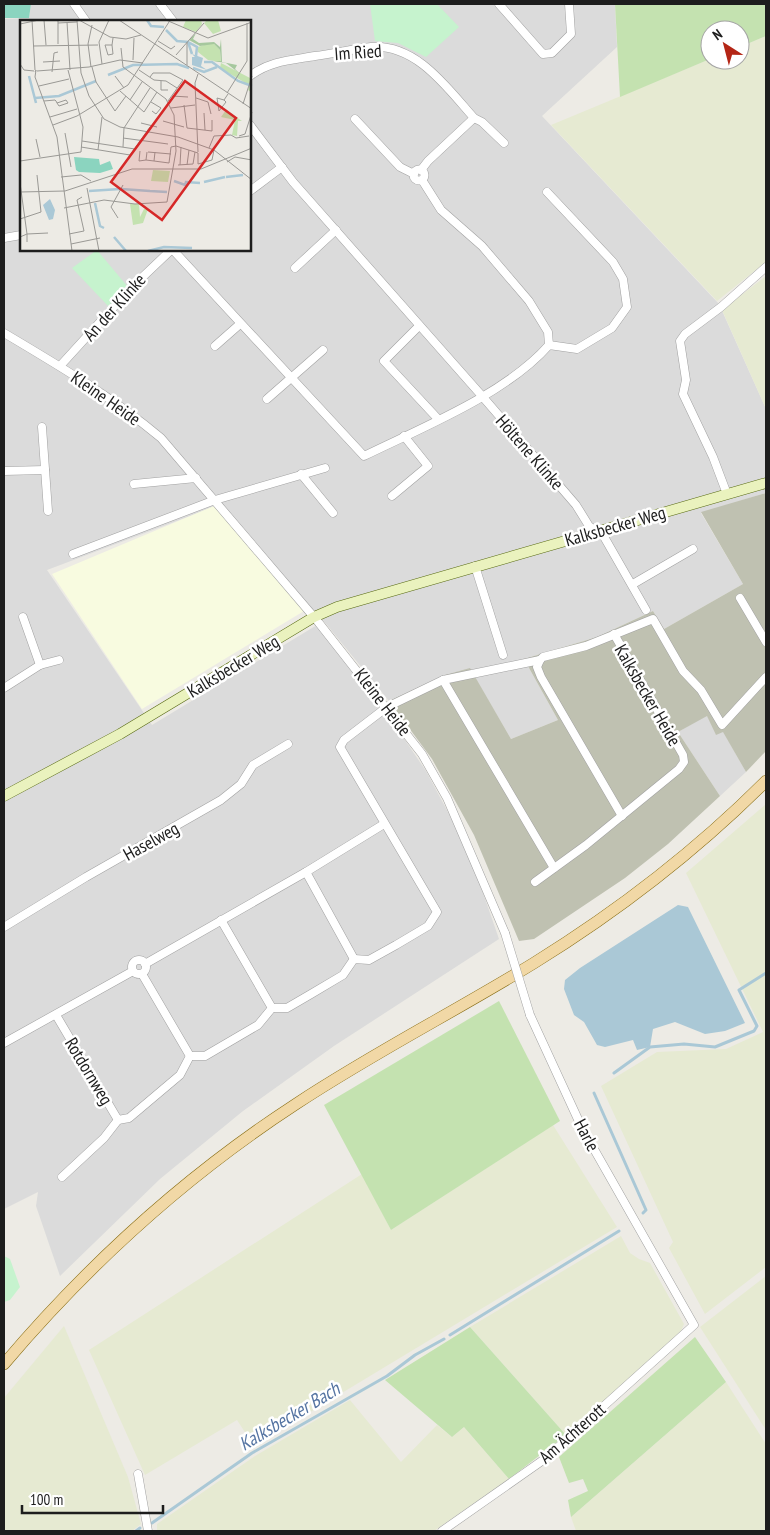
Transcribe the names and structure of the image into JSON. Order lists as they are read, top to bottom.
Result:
{
  "streets": {
    "street": [
      "Im Ried",
      "An der Klinke",
      "Kleine Heide",
      "Höltene Klinke",
      "Kalksbecker Weg",
      "Kalksbecker Heide",
      "Haselweg",
      "Rotdornweg",
      "Harle",
      "Am Ächterott"
    ]
  },
  "crossings": [
    ["An der Klinke", "Kleine Heide"],
    ["An der Klinke", "Höltene Klinke"],
    ["Kleine Heide", "Kalksbecker Weg"],
    ["Kleine Heide", "Kalksbecker Heide"],
    ["Kleine Heide", "Harle"],
    ["Höltene Klinke", "Kalksbecker Weg"],
    ["Harle", "Am Ächterott"]
  ],
  "water": ["Kalksbecker Bach"],
  "scale_bar": "100 m",
  "north": "top left"
}
